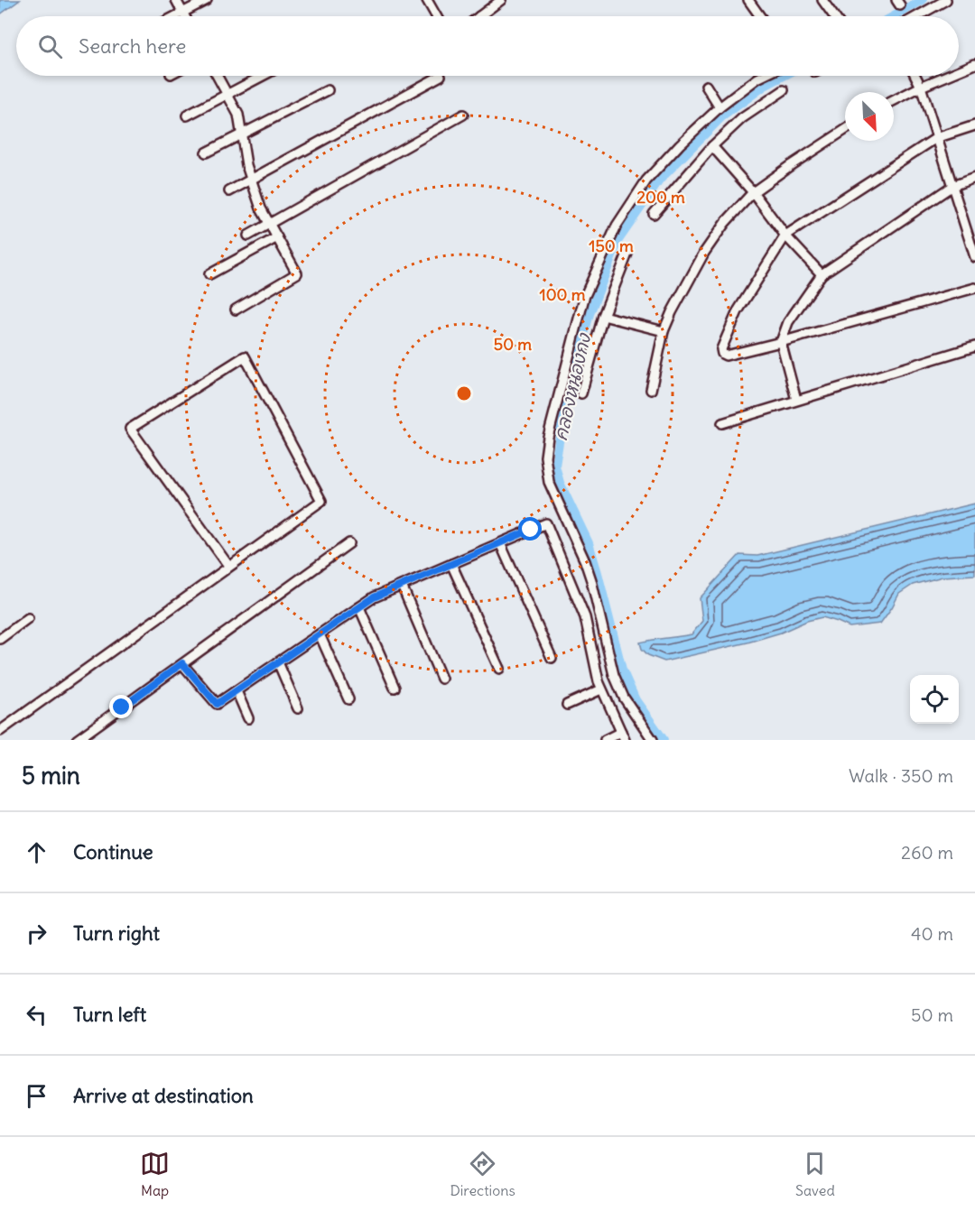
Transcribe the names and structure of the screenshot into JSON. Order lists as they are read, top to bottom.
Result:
{
  "water": ["คลองหนองกง"],
  "north": "bottom right",
  "page": {
    "search": "Search here",
    "heading": ["5 min", "Walk · 350 m"],
    "list": [
      ["Continue", "260 m"],
      ["Turn right", "40 m"],
      ["Turn left", "50 m"],
      "Arrive at destination"
    ],
    "nav": ["Map", "Directions", "Saved"]
  },
  "rings": [
    "200 m",
    "150 m",
    "100 m",
    "50 m"
  ]
}
